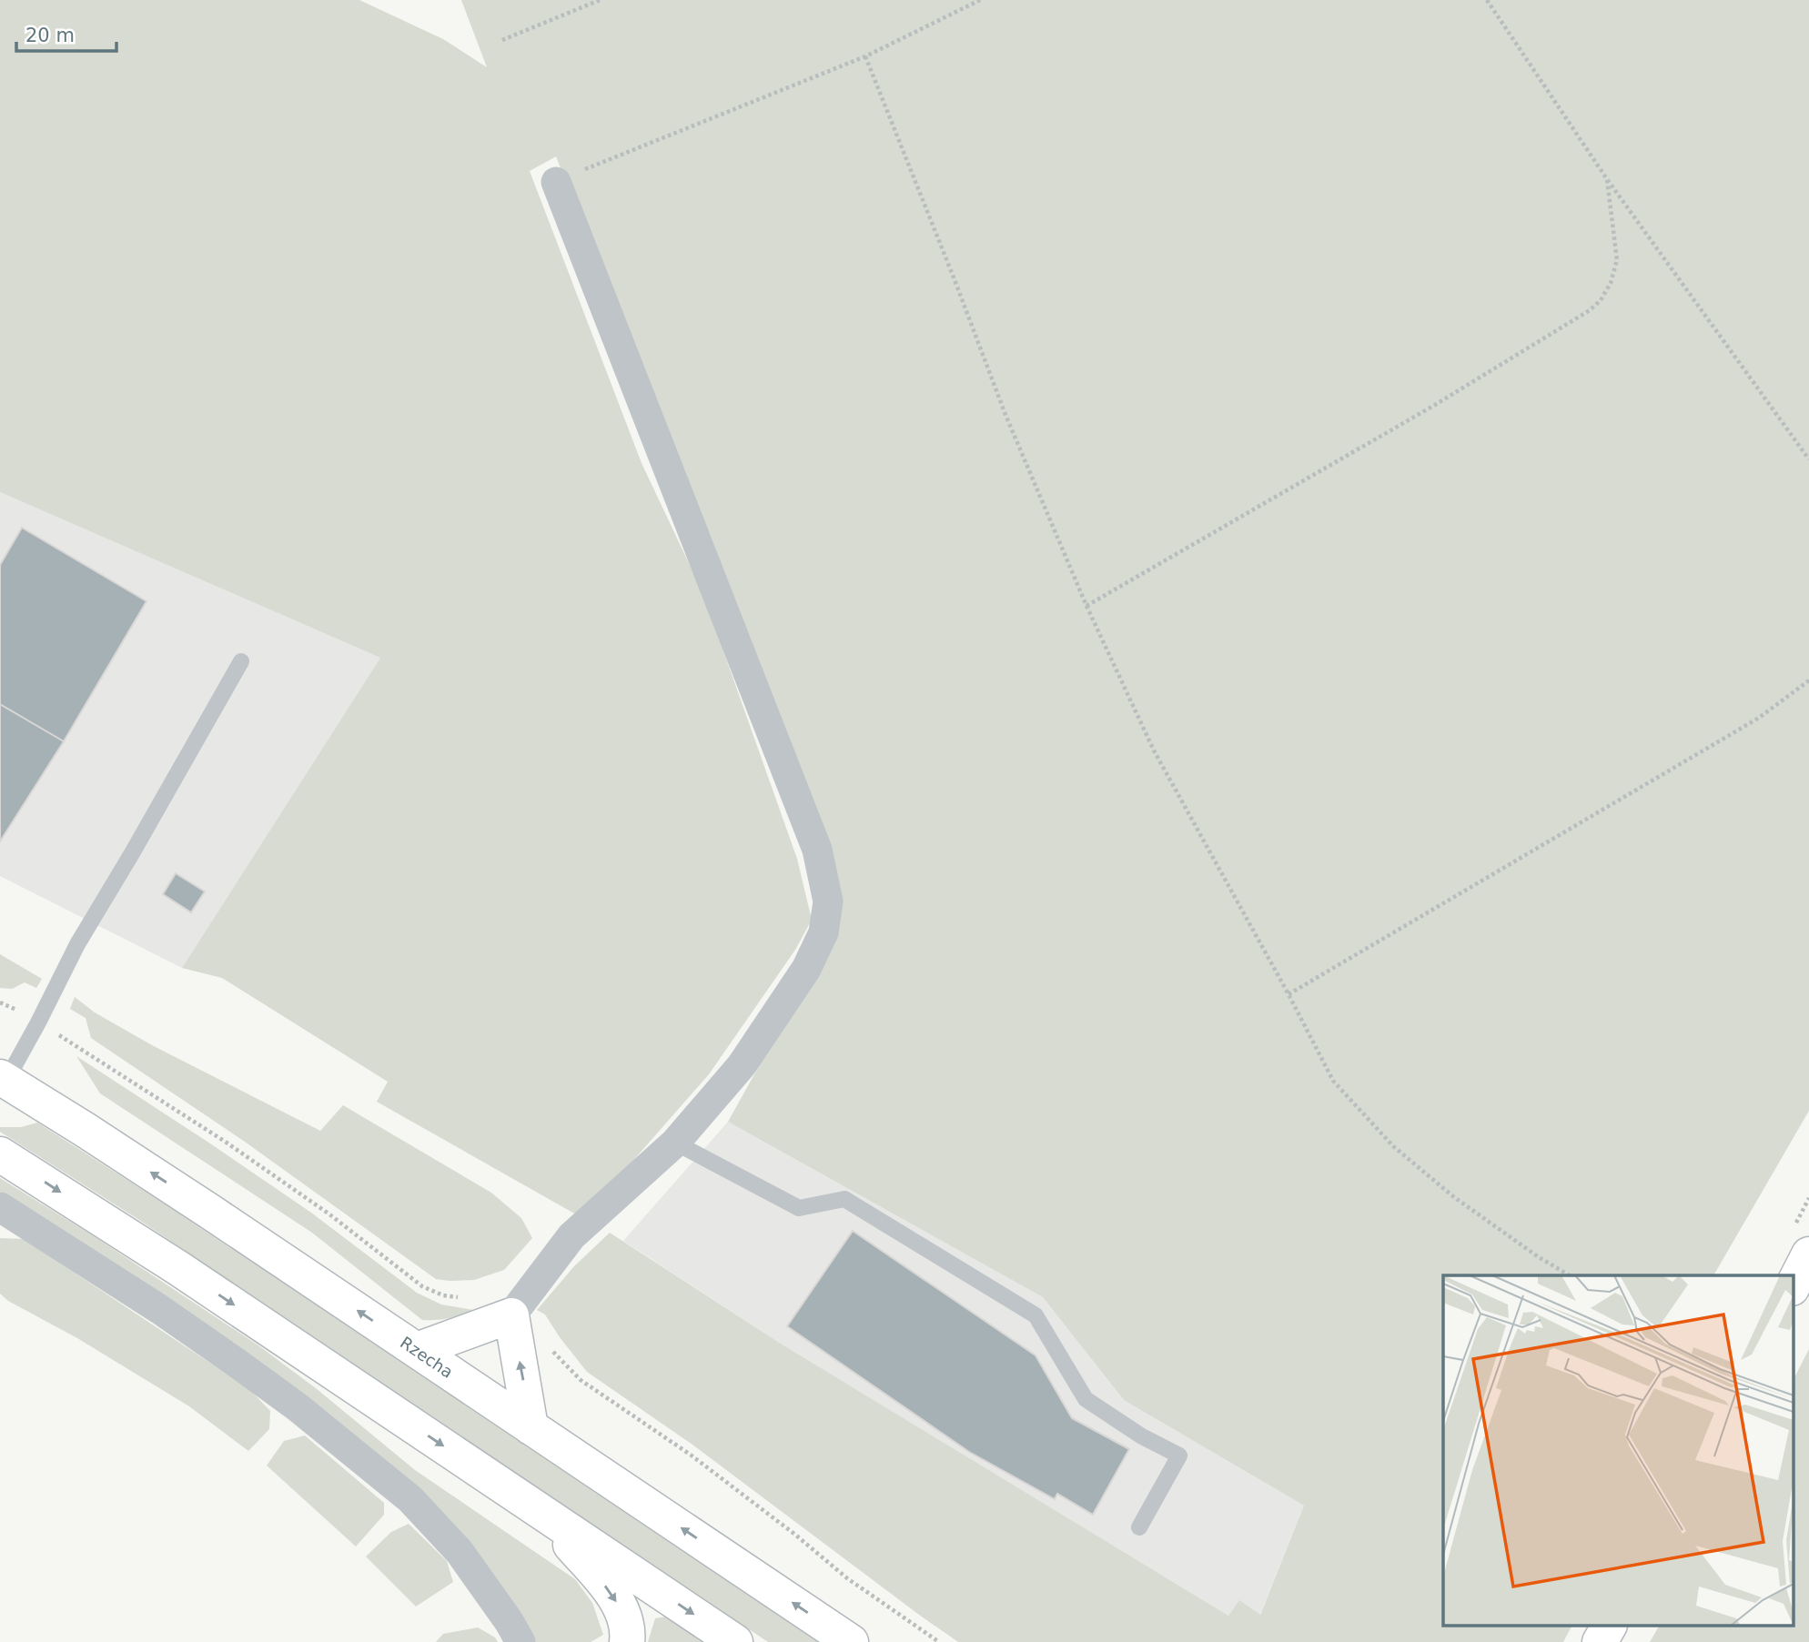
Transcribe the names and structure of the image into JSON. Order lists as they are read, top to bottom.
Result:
{
  "streets": {
    "main road": ["Rzecha"]
  },
  "scale_bar": "20 m"
}
